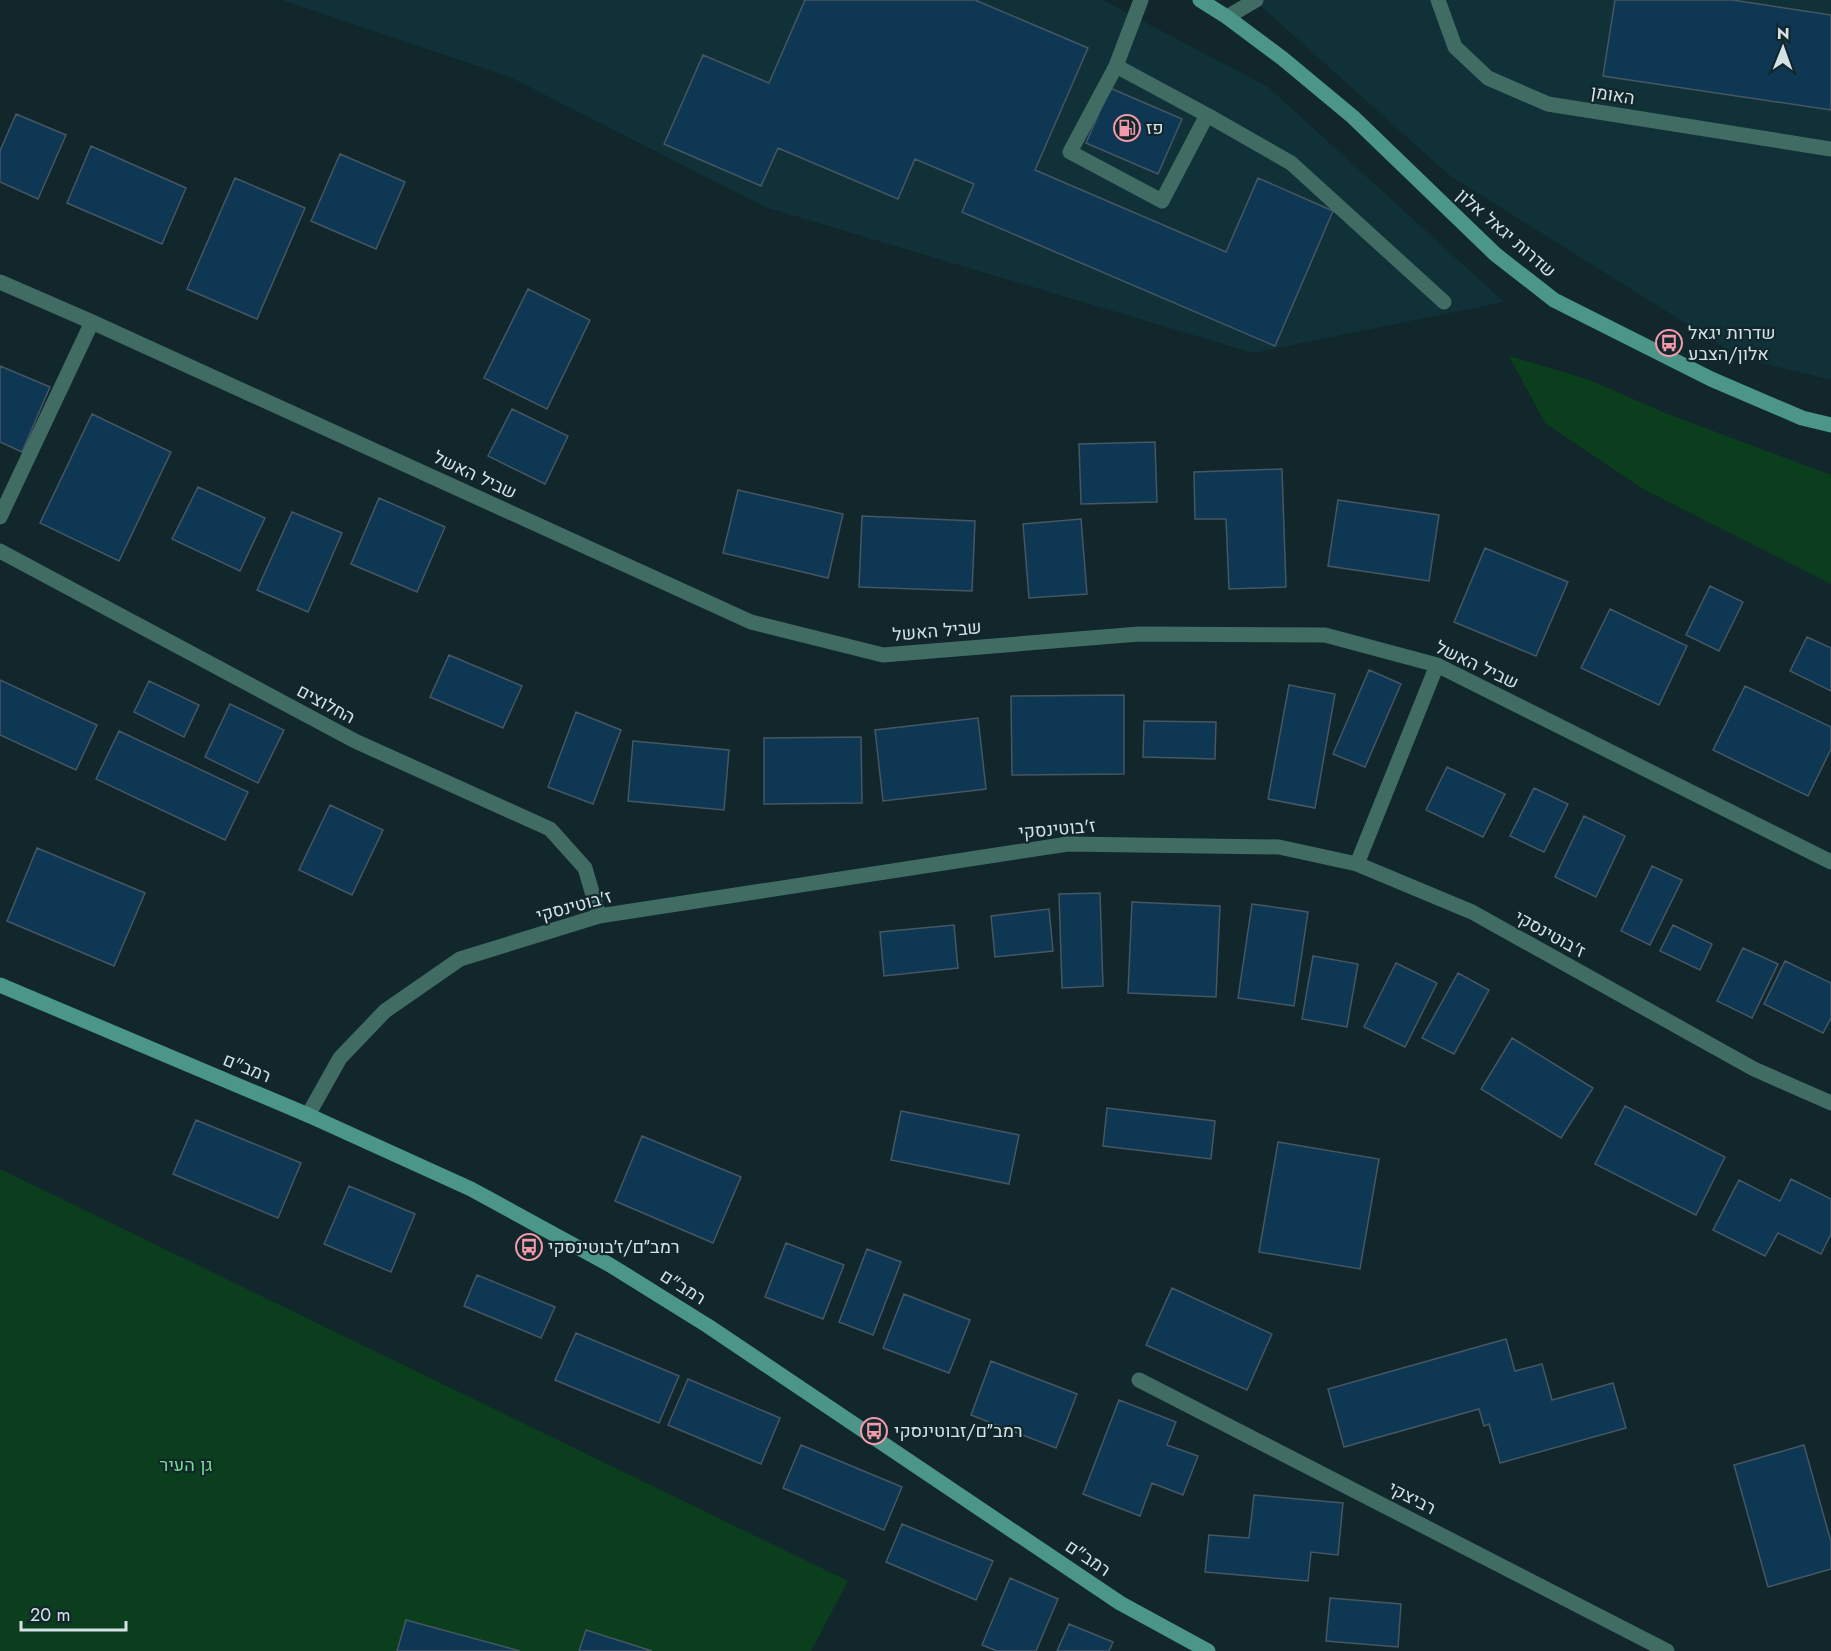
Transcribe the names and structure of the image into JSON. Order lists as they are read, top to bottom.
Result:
{
  "streets": {
    "street": [
      "האומן",
      "שדרות יגאל אלון",
      "שביל האשל",
      "החלוצים",
      "ז'בוטינסקי",
      "רמב\"ם",
      "רביצקי"
    ]
  },
  "crossings": [
    ["החלוצים", "ז'בוטינסקי"],
    ["ז'בוטינסקי", "רמב\"ם"]
  ],
  "parks": ["גן העיר"],
  "places": {
    "fuel station": ["פז"],
    "bus stop": ["שדרות יגאל אלון/הצבע", "רמב״ם/ז׳בוטינסקי", "רמב״ם/זבוטינסקי"]
  },
  "scale_bar": "20 m",
  "north": "top"
}
